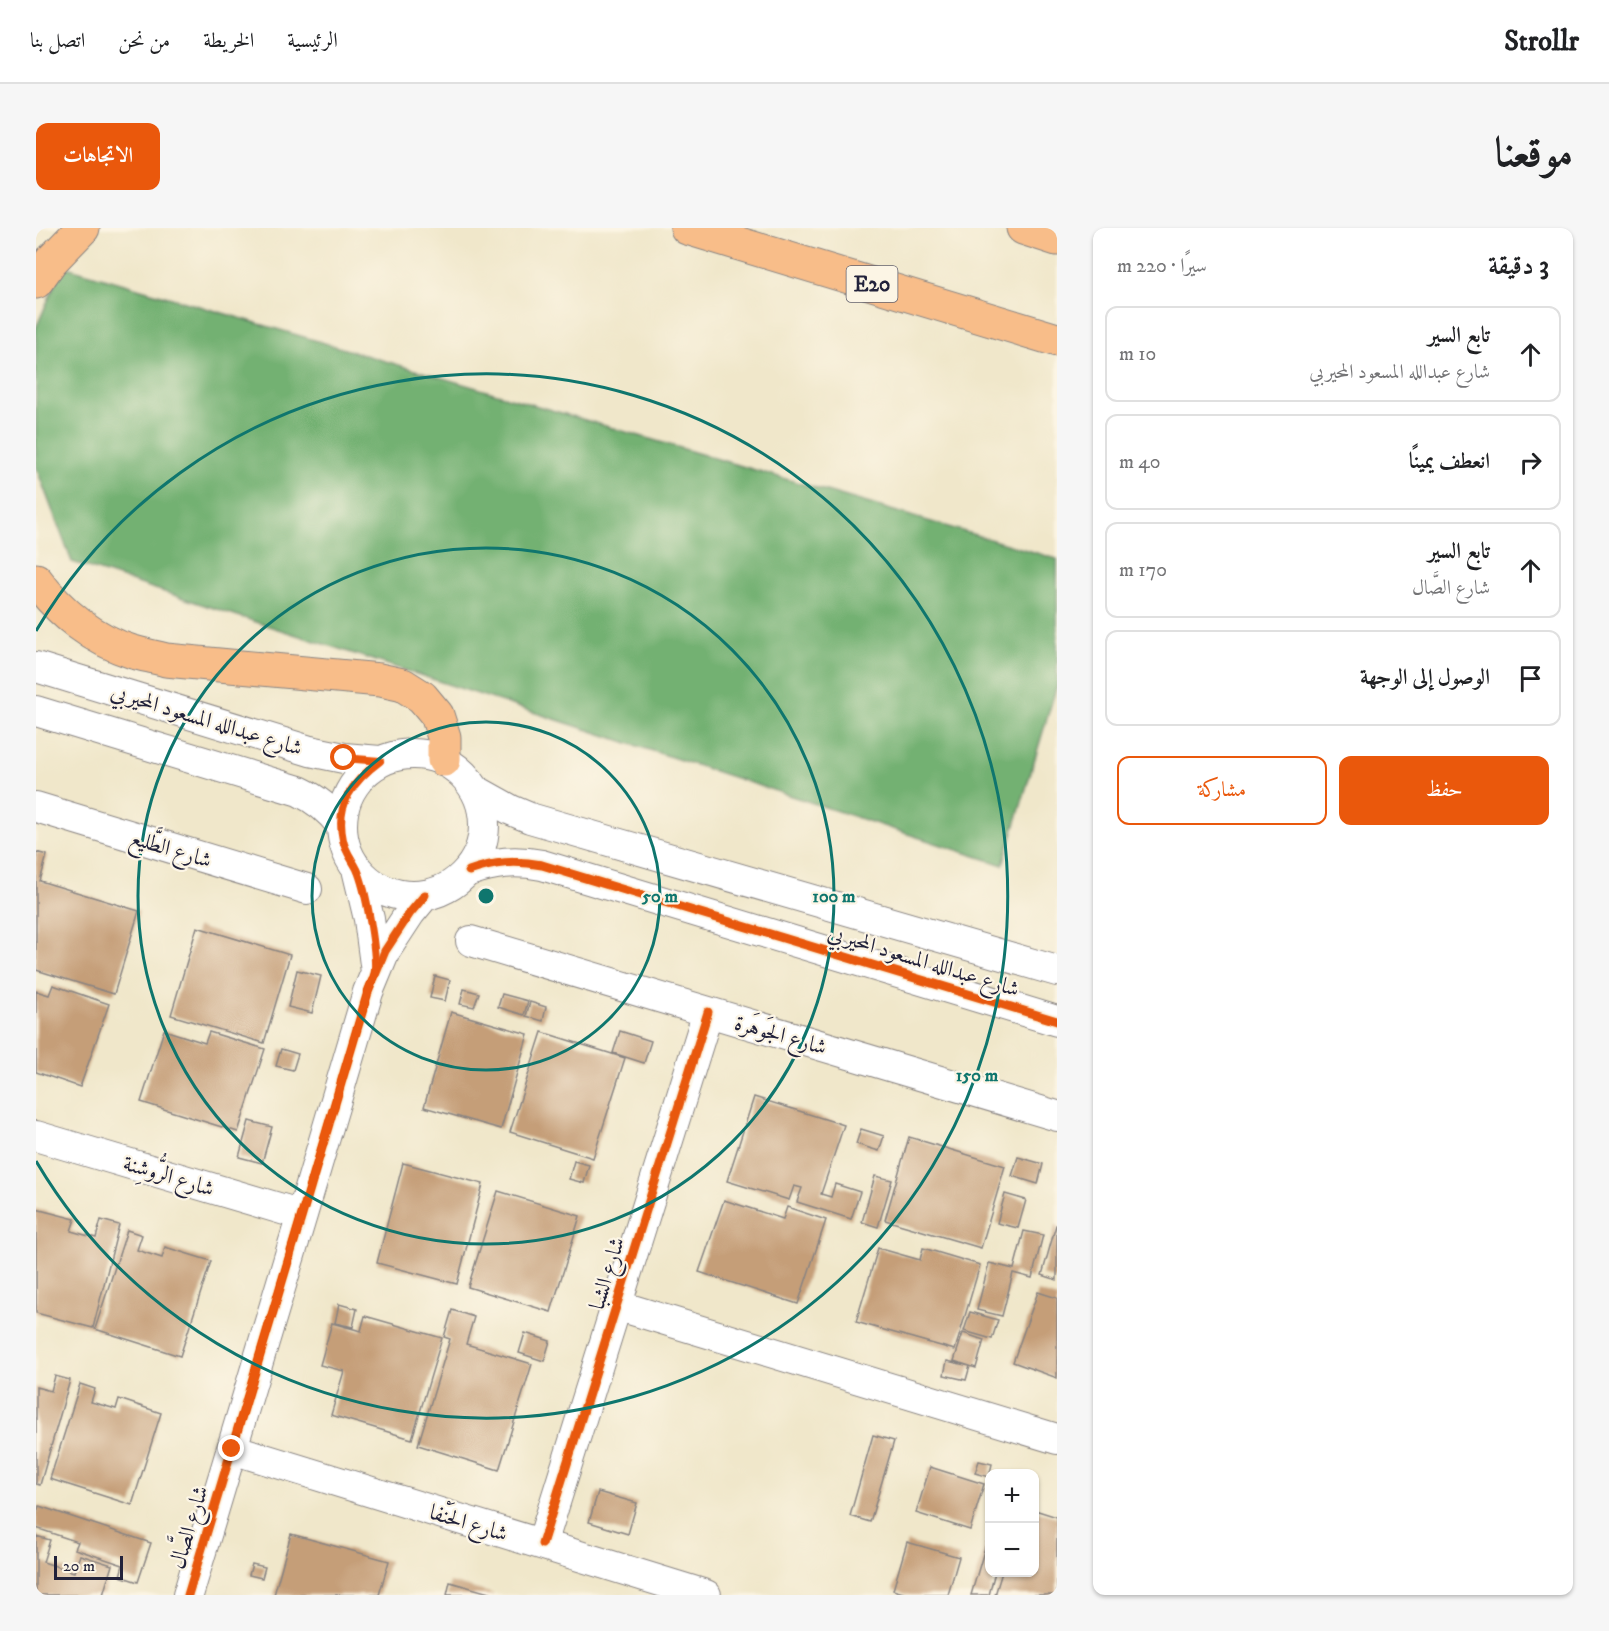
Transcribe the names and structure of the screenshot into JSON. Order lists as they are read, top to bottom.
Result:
{
  "streets": {
    "highway": ["E20"],
    "street": [
      "شارع عبدالله المسعود المحيربي",
      "شارع الطَّليع",
      "شارع الجَوهَرة",
      "شارع الرُّوشِنة",
      "شارع الشبا",
      "شارع الحَنْفا",
      "شارع الصَّال"
    ]
  },
  "crossings": [
    ["شارع عبدالله المسعود المحيربي", "شارع الصَّال"],
    ["شارع الجَوهَرة", "شارع الشبا"],
    ["شارع الرُّوشِنة", "شارع الصَّال"],
    ["شارع الشبا", "شارع الحَنْفا"],
    ["شارع الحَنْفا", "شارع الصَّال"]
  ],
  "scale_bar": "20 m",
  "page": {
    "header": "Strollr",
    "nav": [
      "الرئيسية",
      "الخريطة",
      "من نحن",
      "اتصل بنا"
    ],
    "title": "موقعنا",
    "buttons": [
      "الاتجاهات",
      ["حفظ", "مشاركة"]
    ],
    "heading": ["3 دقيقة", "سيرًا · 220 m"],
    "list": [
      ["تابع السير", "شارع عبدالله المسعود المحيربي", "10 m"],
      ["انعطف يمينًا", "40 m"],
      ["تابع السير", "شارع الصَّال", "170 m"],
      "الوصول إلى الوجهة"
    ],
    "map_buttons": ["+", "−"],
    "scale": "20 m"
  },
  "rings": ["50 m", "100 m", "150 m"]
}
